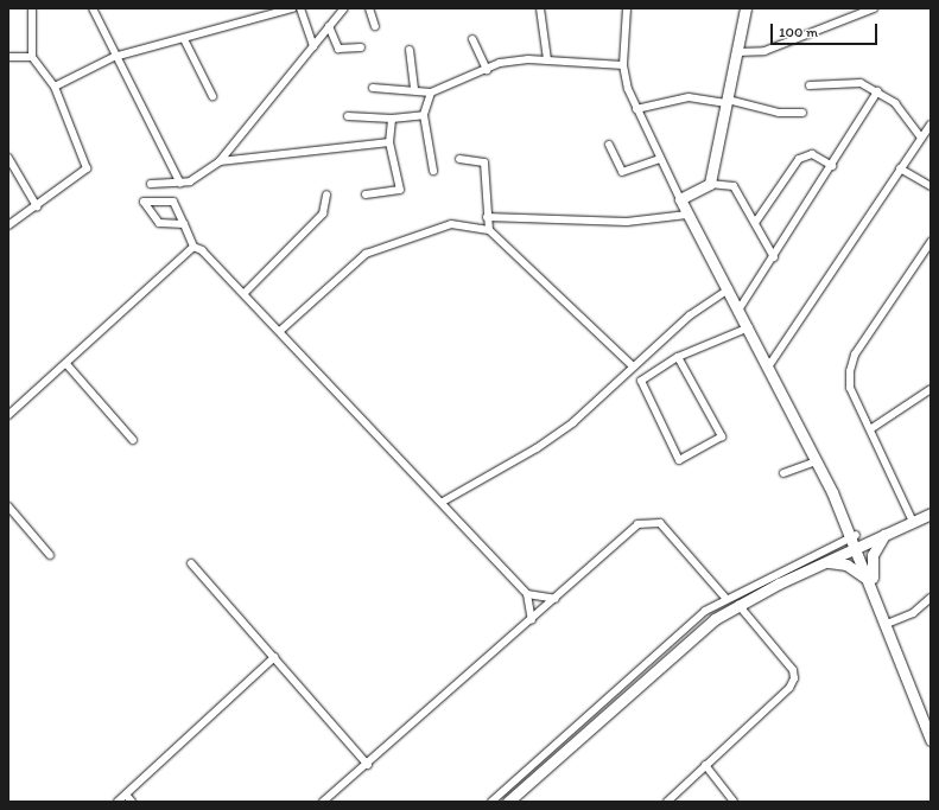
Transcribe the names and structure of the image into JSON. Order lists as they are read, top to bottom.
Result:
{
  "scale_bar": "100 m"
}
